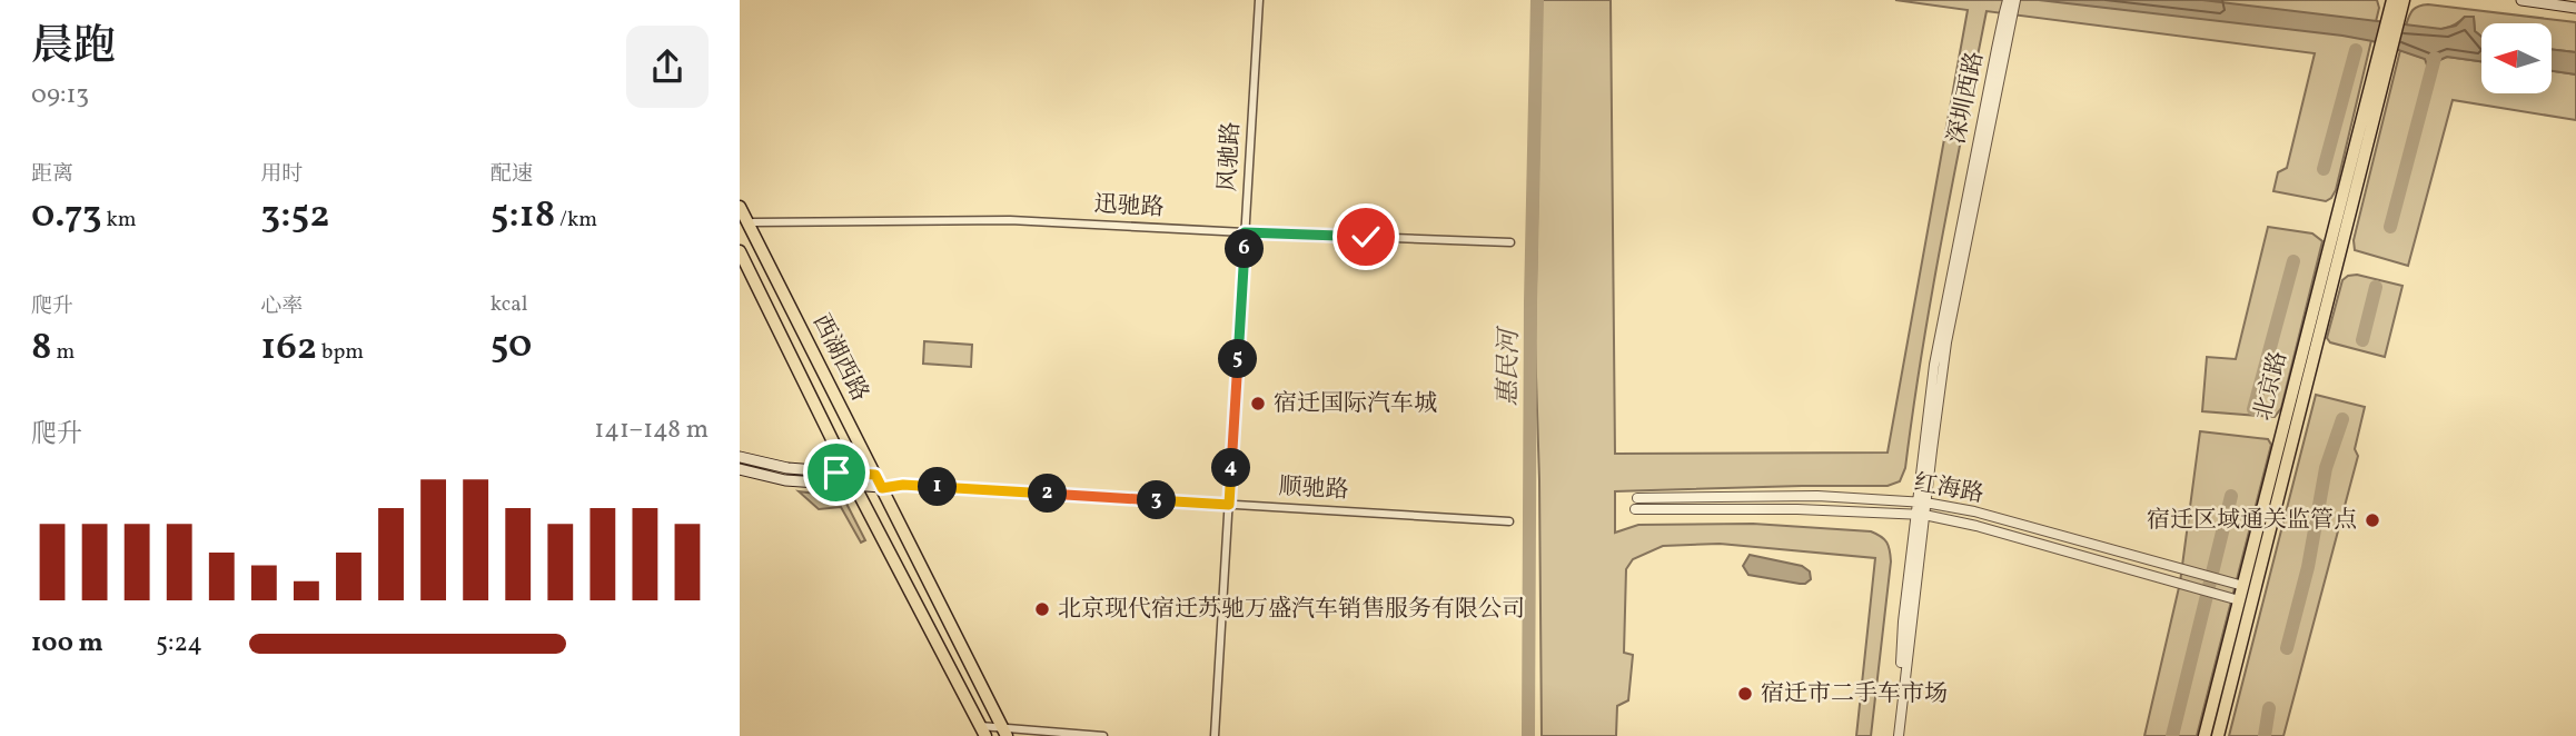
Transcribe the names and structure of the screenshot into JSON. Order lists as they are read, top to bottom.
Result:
{
  "streets": {
    "main road": ["西湖西路", "北京路"],
    "street": [
      "深圳西路",
      "风驰路",
      "迅驰路",
      "顺驰路",
      "红海路"
    ]
  },
  "crossings": [
    ["深圳西路", "红海路"],
    ["风驰路", "迅驰路"],
    ["风驰路", "顺驰路"],
    ["迅驰路", "西湖西路"],
    ["西湖西路", "顺驰路"],
    ["北京路", "红海路"]
  ],
  "water": ["惠民河"],
  "places": [
    "宿迁国际汽车城",
    "宿迁区域通关监管点",
    "北京现代宿迁苏驰万盛汽车销售服务有限公司",
    "宿迁市二手车市场"
  ],
  "north": "left",
  "page": {
    "heading": ["晨跑", "09:13"],
    "stats": [
      ["距离", "0.73 km"],
      ["用时", "3:52"],
      ["配速", "5:18 /km"],
      ["爬升", "8 m"],
      ["心率", "162 bpm"],
      ["kcal", "50"]
    ],
    "pins": [
      "6",
      "5",
      "4",
      "1",
      "2",
      "3"
    ],
    "chart": ["爬升", "141–148 m"],
    "list": [
      {
        "name": "100 m",
        "note": "5:24"
      }
    ]
  }
}
